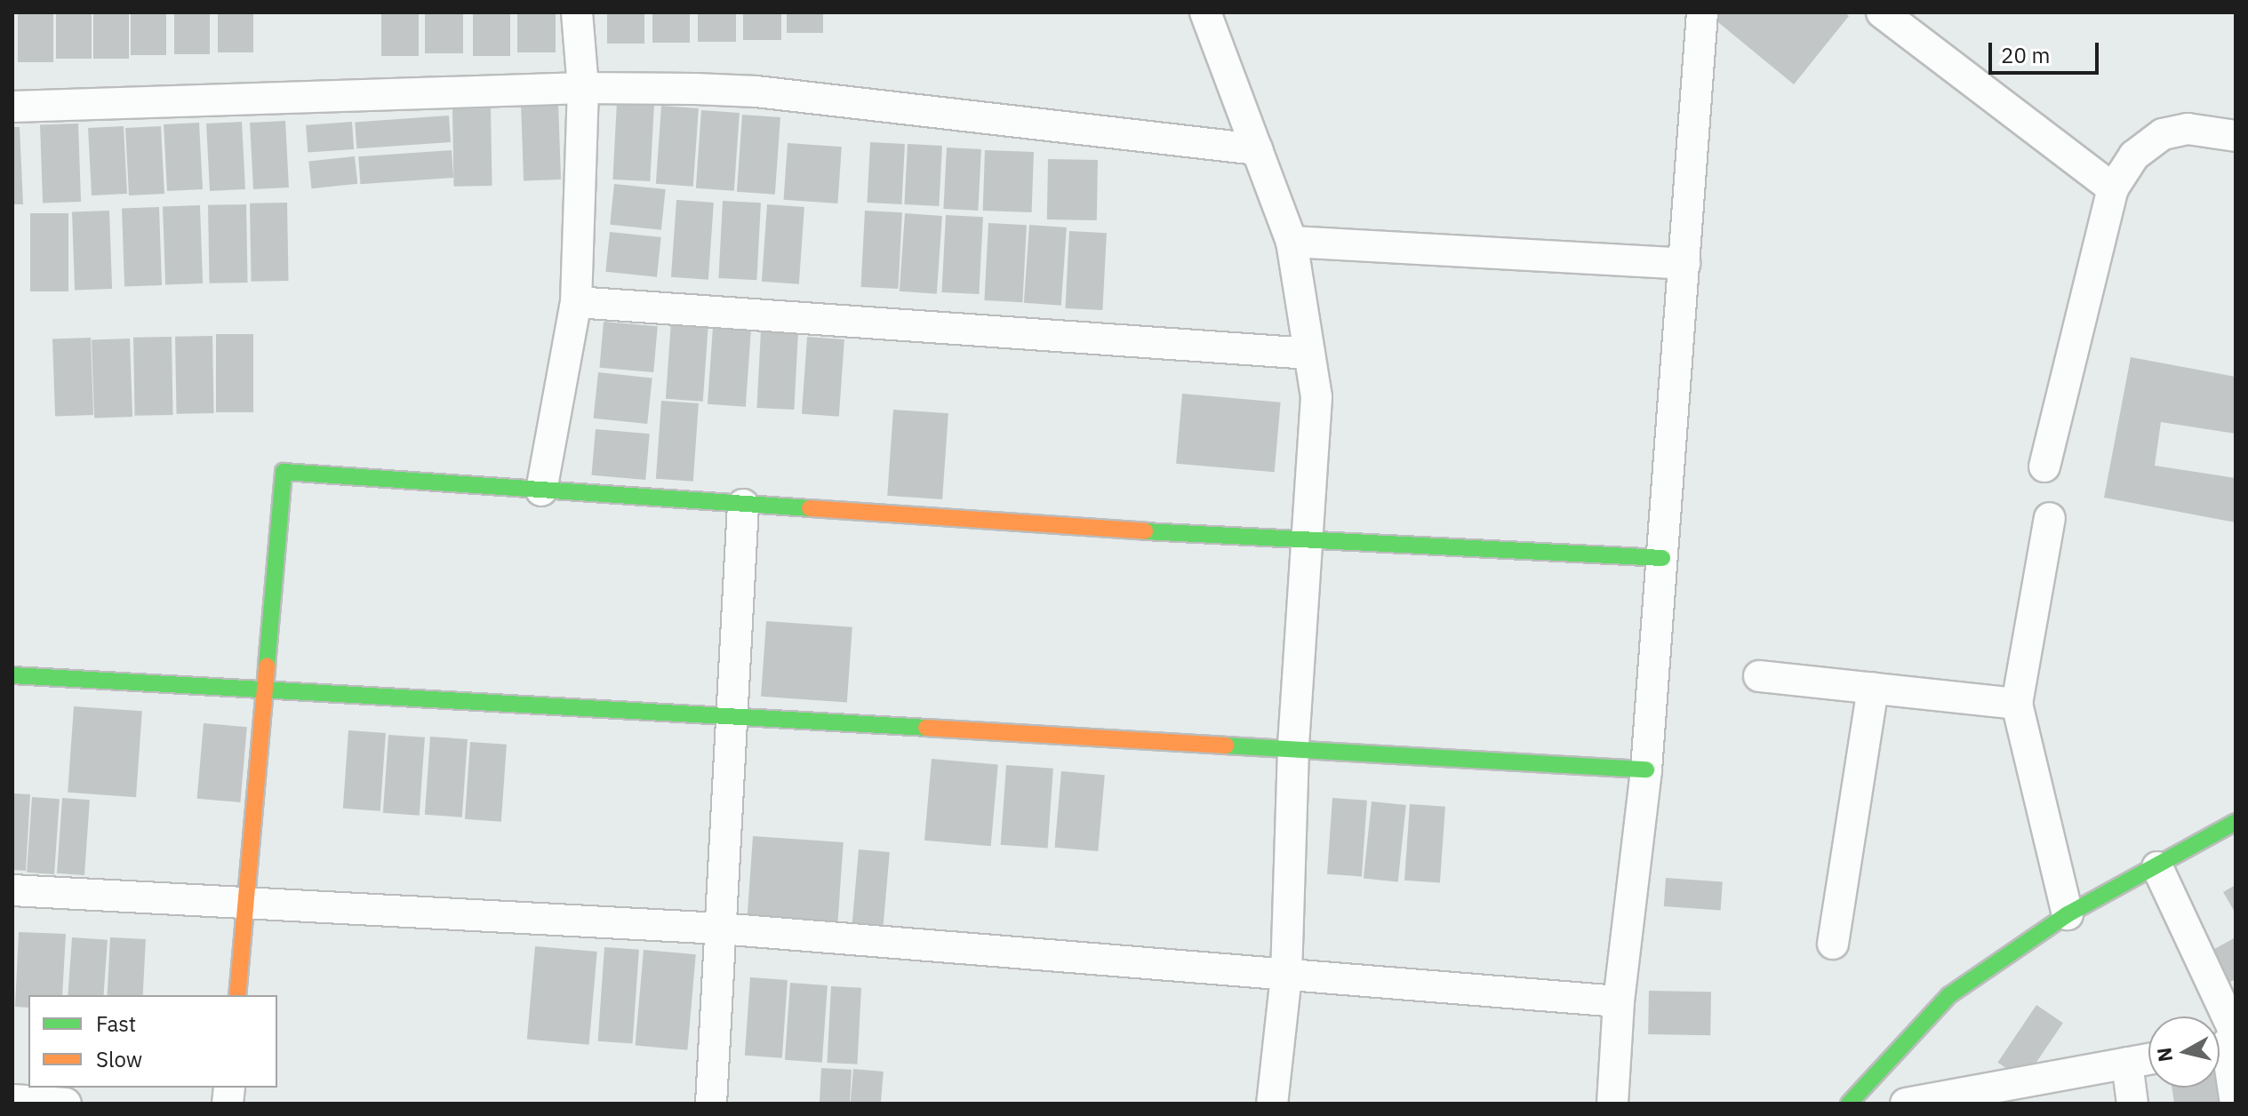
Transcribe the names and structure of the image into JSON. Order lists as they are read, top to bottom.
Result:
{
  "legend": ["Fast", "Slow"],
  "scale_bar": "20 m",
  "north": "left"
}
